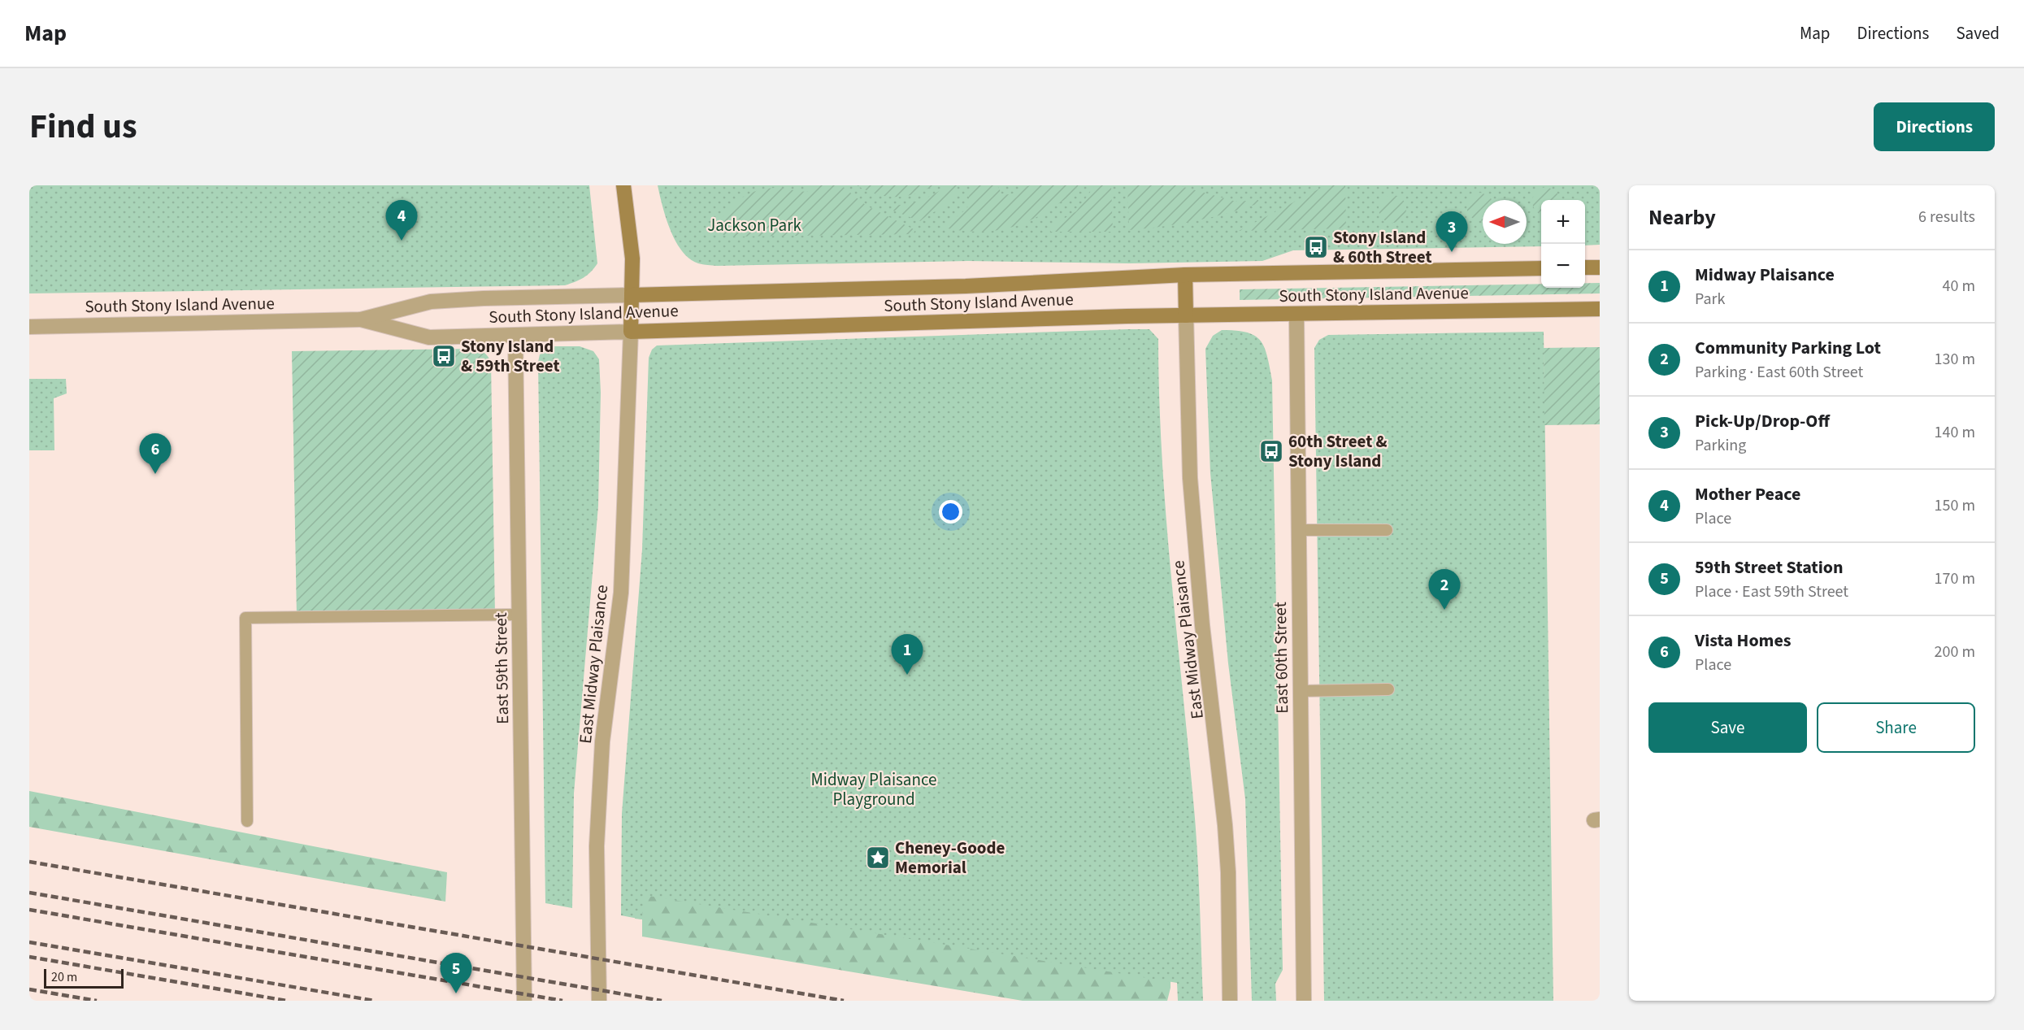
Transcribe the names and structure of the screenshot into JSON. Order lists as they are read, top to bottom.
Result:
{
  "streets": {
    "main road": ["South Stony Island Avenue", "East Midway Plaisance"],
    "street": ["East 60th Street", "East 59th Street"]
  },
  "crossings": [
    ["South Stony Island Avenue", "East Midway Plaisance"],
    ["South Stony Island Avenue", "East 60th Street"],
    ["South Stony Island Avenue", "East 59th Street"]
  ],
  "parks": ["Jackson Park", "Midway Plaisance Playground"],
  "places": {
    "bus stop": ["Stony Island & 60th Street", "Stony Island & 59th Street", "60th Street & Stony Island"],
    "place": ["Cheney-Goode Memorial"]
  },
  "scale_bar": "20 m",
  "north": "left",
  "page": {
    "header": "Map",
    "nav": ["Map", "Directions", "Saved"],
    "title": "Find us",
    "buttons": [
      "Directions",
      ["Save", "Share"]
    ],
    "heading": ["Nearby", "6 results"],
    "map_buttons": ["+", "−"],
    "pins": [
      "4",
      "3",
      "6",
      "2",
      "1",
      "5"
    ],
    "list": [
      {
        "mark": "1",
        "name": "Midway Plaisance",
        "note": "Park",
        "value": "40 m"
      },
      {
        "mark": "2",
        "name": "Community Parking Lot",
        "note": "Parking · East 60th Street",
        "value": "130 m"
      },
      {
        "mark": "3",
        "name": "Pick-Up/Drop-Off",
        "note": "Parking",
        "value": "140 m"
      },
      {
        "mark": "4",
        "name": "Mother Peace",
        "note": "Place",
        "value": "150 m"
      },
      {
        "mark": "5",
        "name": "59th Street Station",
        "note": "Place · East 59th Street",
        "value": "170 m"
      },
      {
        "mark": "6",
        "name": "Vista Homes",
        "note": "Place",
        "value": "200 m"
      }
    ],
    "scale": "20 m"
  }
}
